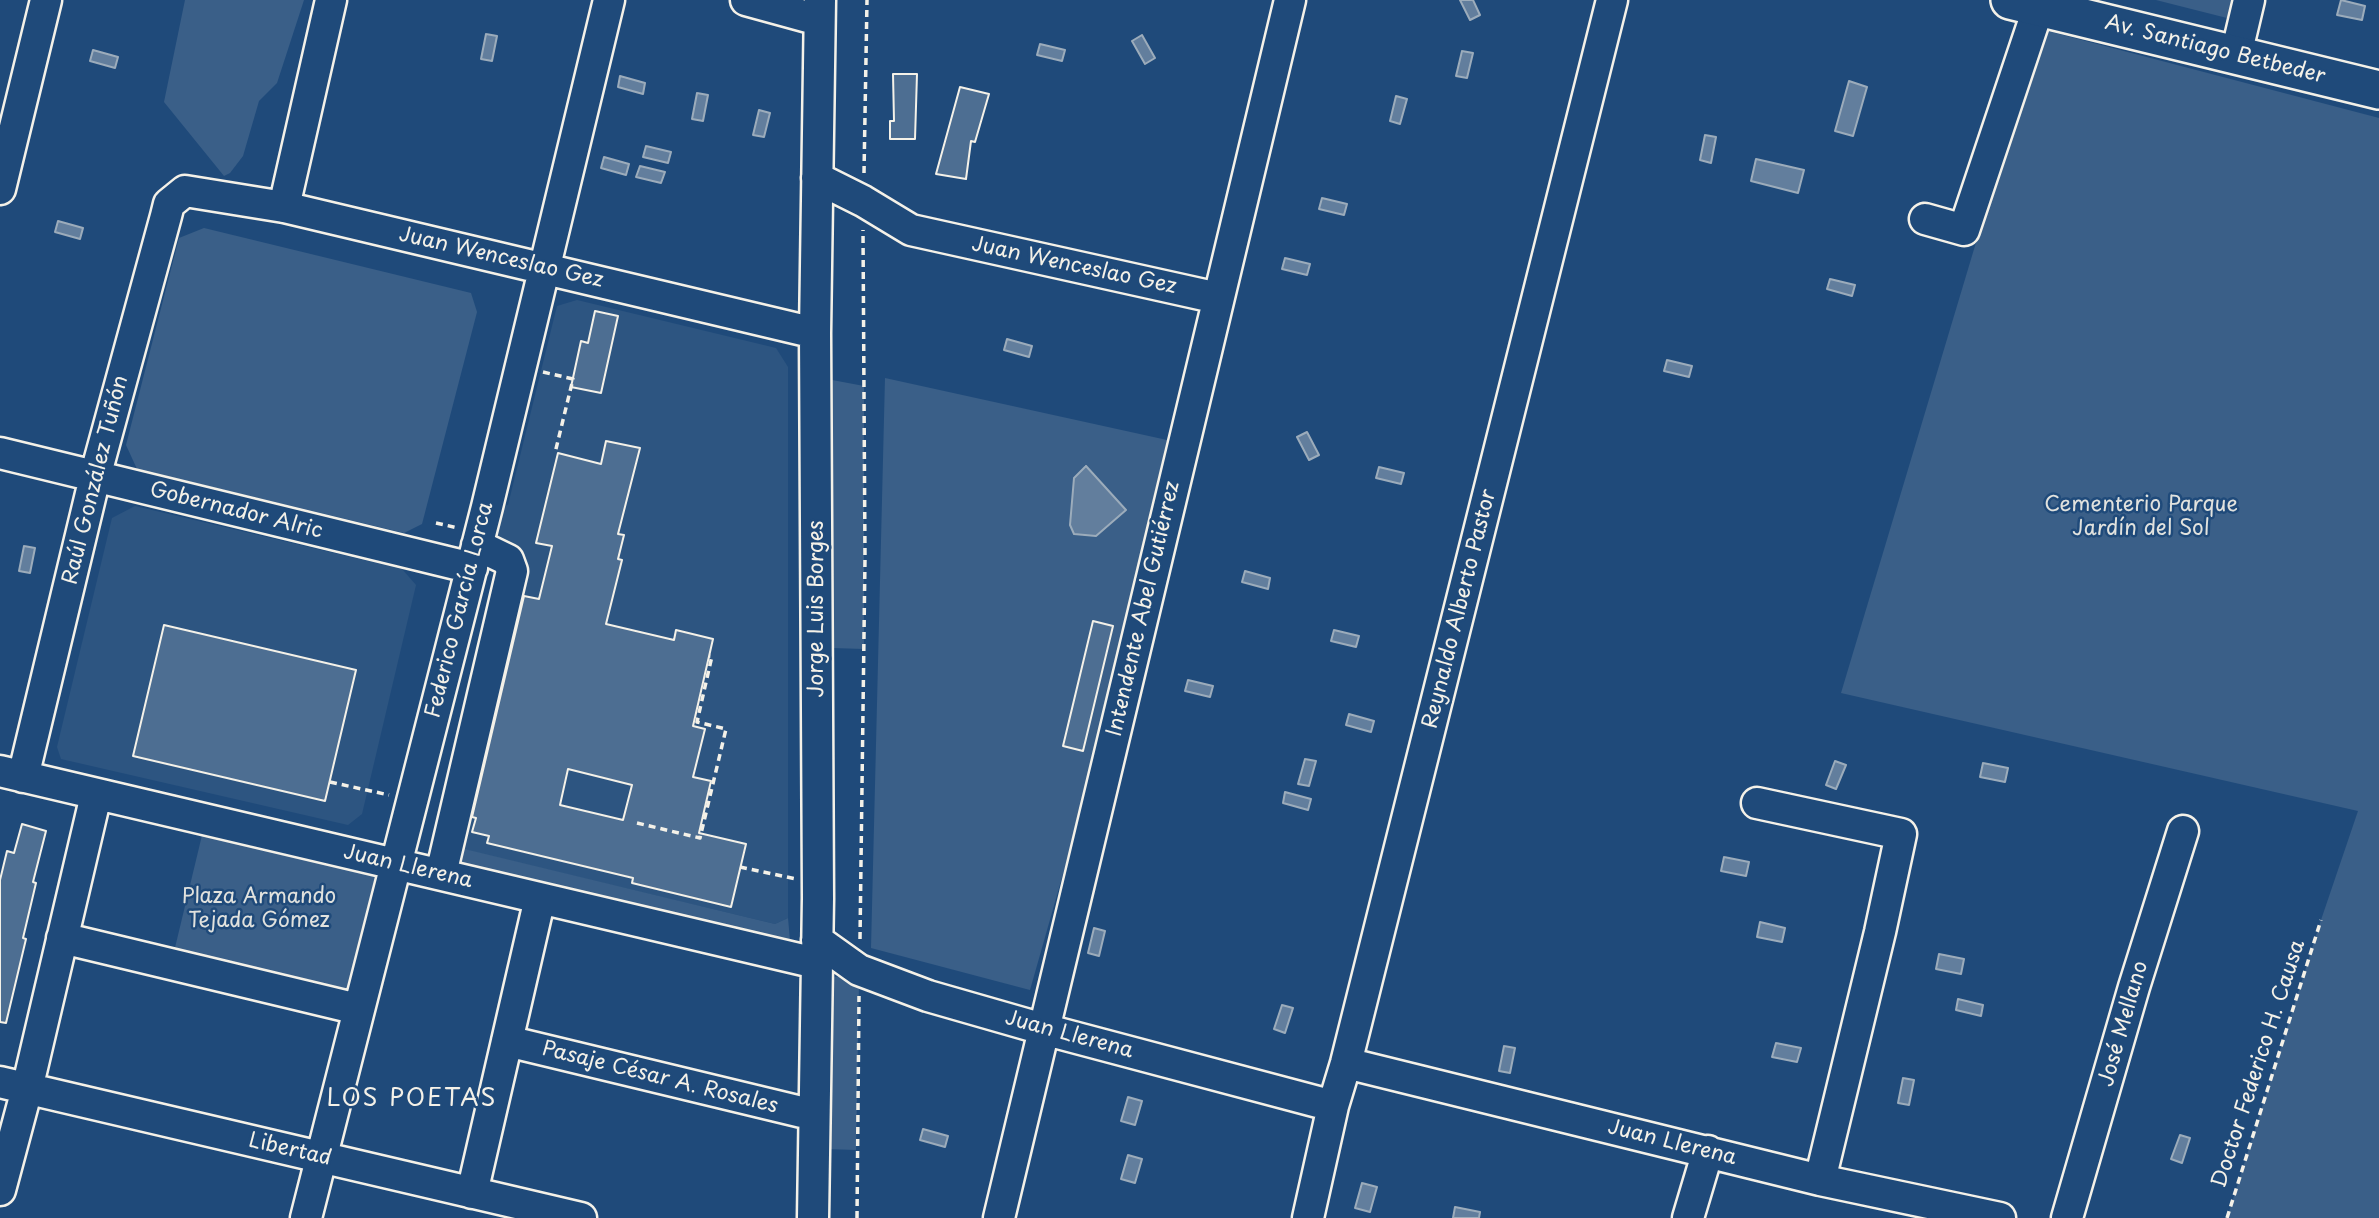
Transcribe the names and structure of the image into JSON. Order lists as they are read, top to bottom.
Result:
{
  "streets": {
    "main road": ["Av. Santiago Betbeder"],
    "street": [
      "Juan Wenceslao Gez",
      "Raúl González Tuñón",
      "Gobernador Alric",
      "Jorge Luis Borges",
      "Intendente Abel Gutiérrez",
      "Reynaldo Alberto Pastor",
      "Federico García Lorca",
      "Juan Llerena",
      "José Mellano",
      "Pasaje César A. Rosales",
      "Libertad"
    ],
    "path": ["Doctor Federico H. Causa"]
  },
  "crossings": [
    ["Juan Wenceslao Gez", "Raúl González Tuñón"],
    ["Juan Wenceslao Gez", "Jorge Luis Borges"],
    ["Juan Wenceslao Gez", "Intendente Abel Gutiérrez"],
    ["Juan Wenceslao Gez", "Federico García Lorca"],
    ["Raúl González Tuñón", "Gobernador Alric"],
    ["Raúl González Tuñón", "Juan Llerena"],
    ["Gobernador Alric", "Federico García Lorca"],
    ["Gobernador Alric", "Juan Llerena"],
    ["Jorge Luis Borges", "Juan Llerena"],
    ["Jorge Luis Borges", "Pasaje César A. Rosales"],
    ["Intendente Abel Gutiérrez", "Juan Llerena"],
    ["Reynaldo Alberto Pastor", "Juan Llerena"],
    ["Federico García Lorca", "Juan Llerena"],
    ["Federico García Lorca", "Libertad"]
  ],
  "districts": ["LOS POETAS"],
  "parks": ["Cementerio Parque Jardín del Sol", "Plaza Armando Tejada Gómez"]
}
